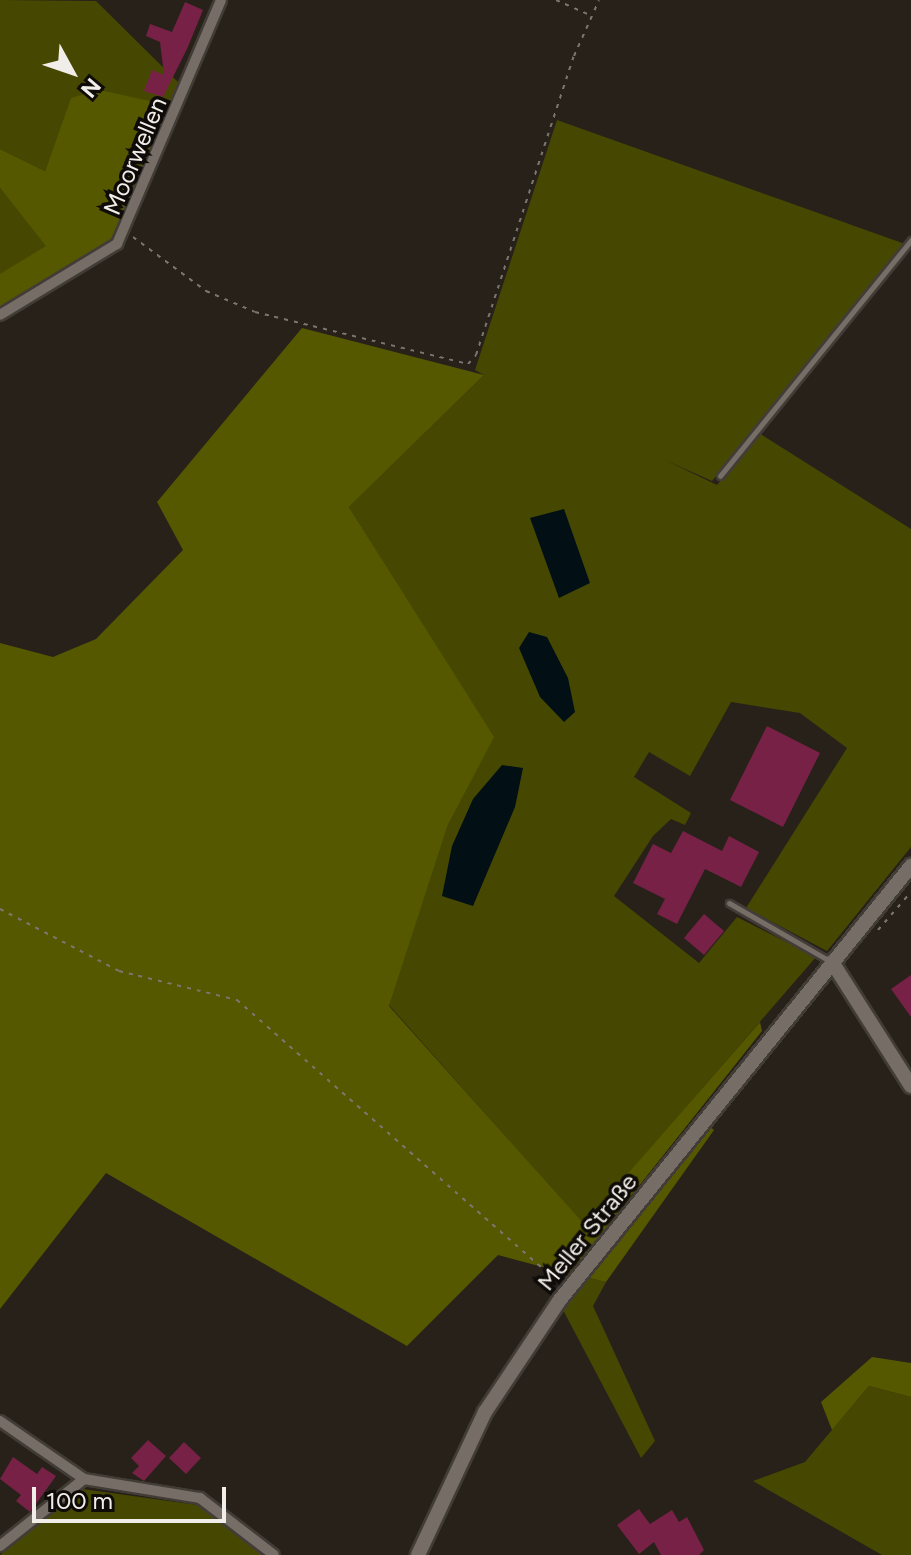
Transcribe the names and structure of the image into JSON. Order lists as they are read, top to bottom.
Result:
{
  "streets": {
    "main road": ["Meller Straße"],
    "street": ["Moorwellen"]
  },
  "scale_bar": "100 m",
  "north": "bottom right"
}
